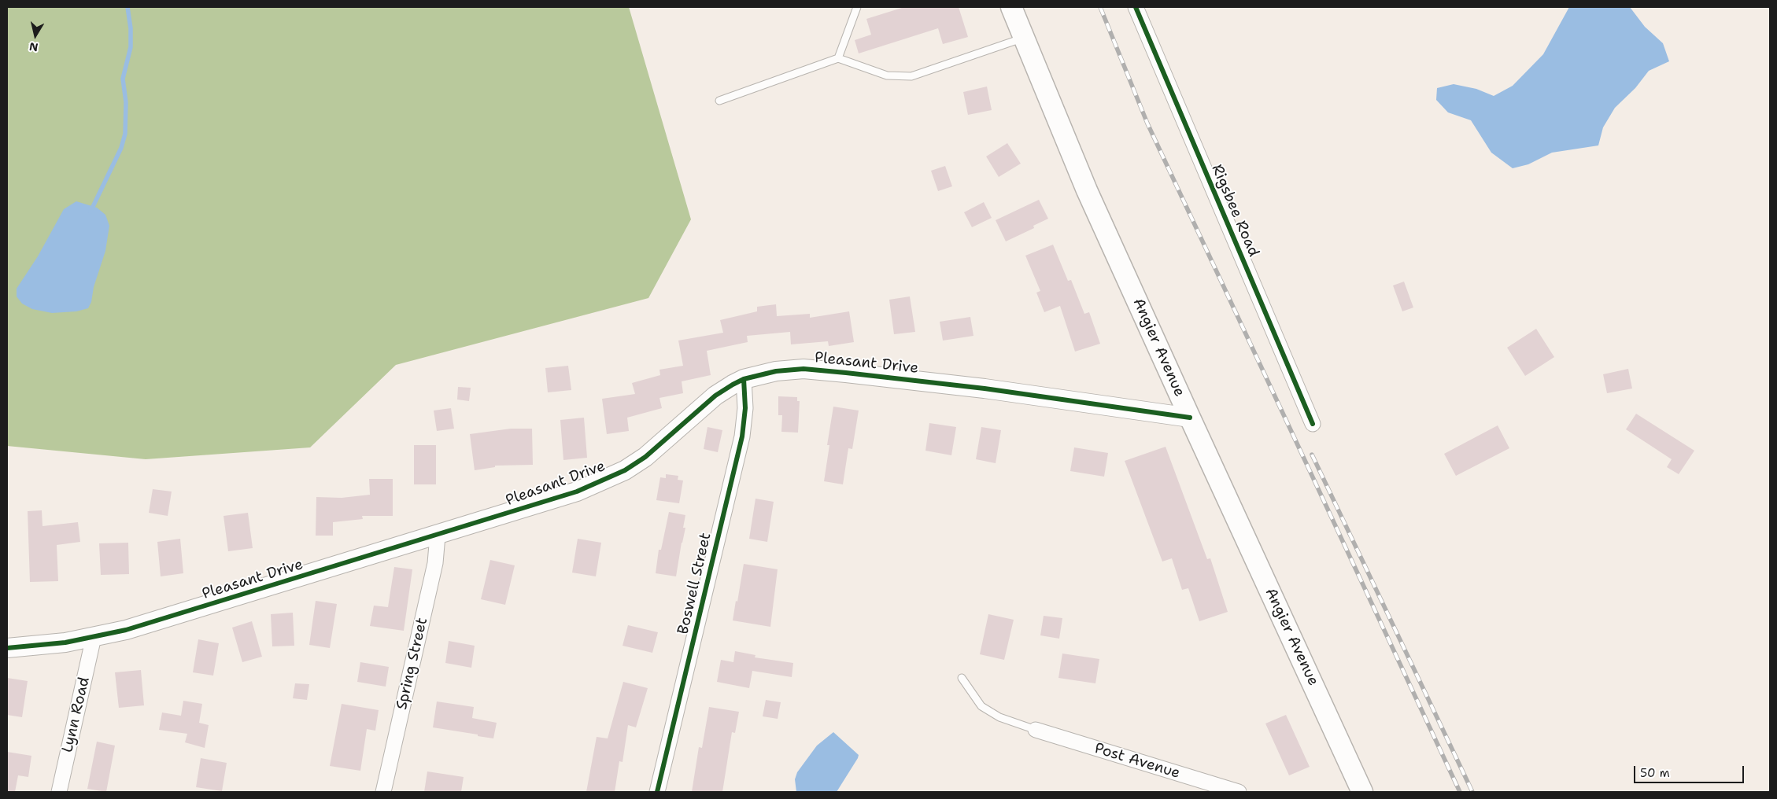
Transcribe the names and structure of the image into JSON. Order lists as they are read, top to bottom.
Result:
{
  "streets": {
    "main road": ["Angier Avenue"],
    "street": [
      "Rigsbee Road",
      "Pleasant Drive",
      "Boswell Street",
      "Spring Street",
      "Lynn Road",
      "Post Avenue"
    ]
  },
  "crossings": [
    ["Angier Avenue", "Pleasant Drive"],
    ["Pleasant Drive", "Boswell Street"],
    ["Pleasant Drive", "Spring Street"],
    ["Pleasant Drive", "Lynn Road"]
  ],
  "scale_bar": "50 m",
  "north": "bottom"
}
